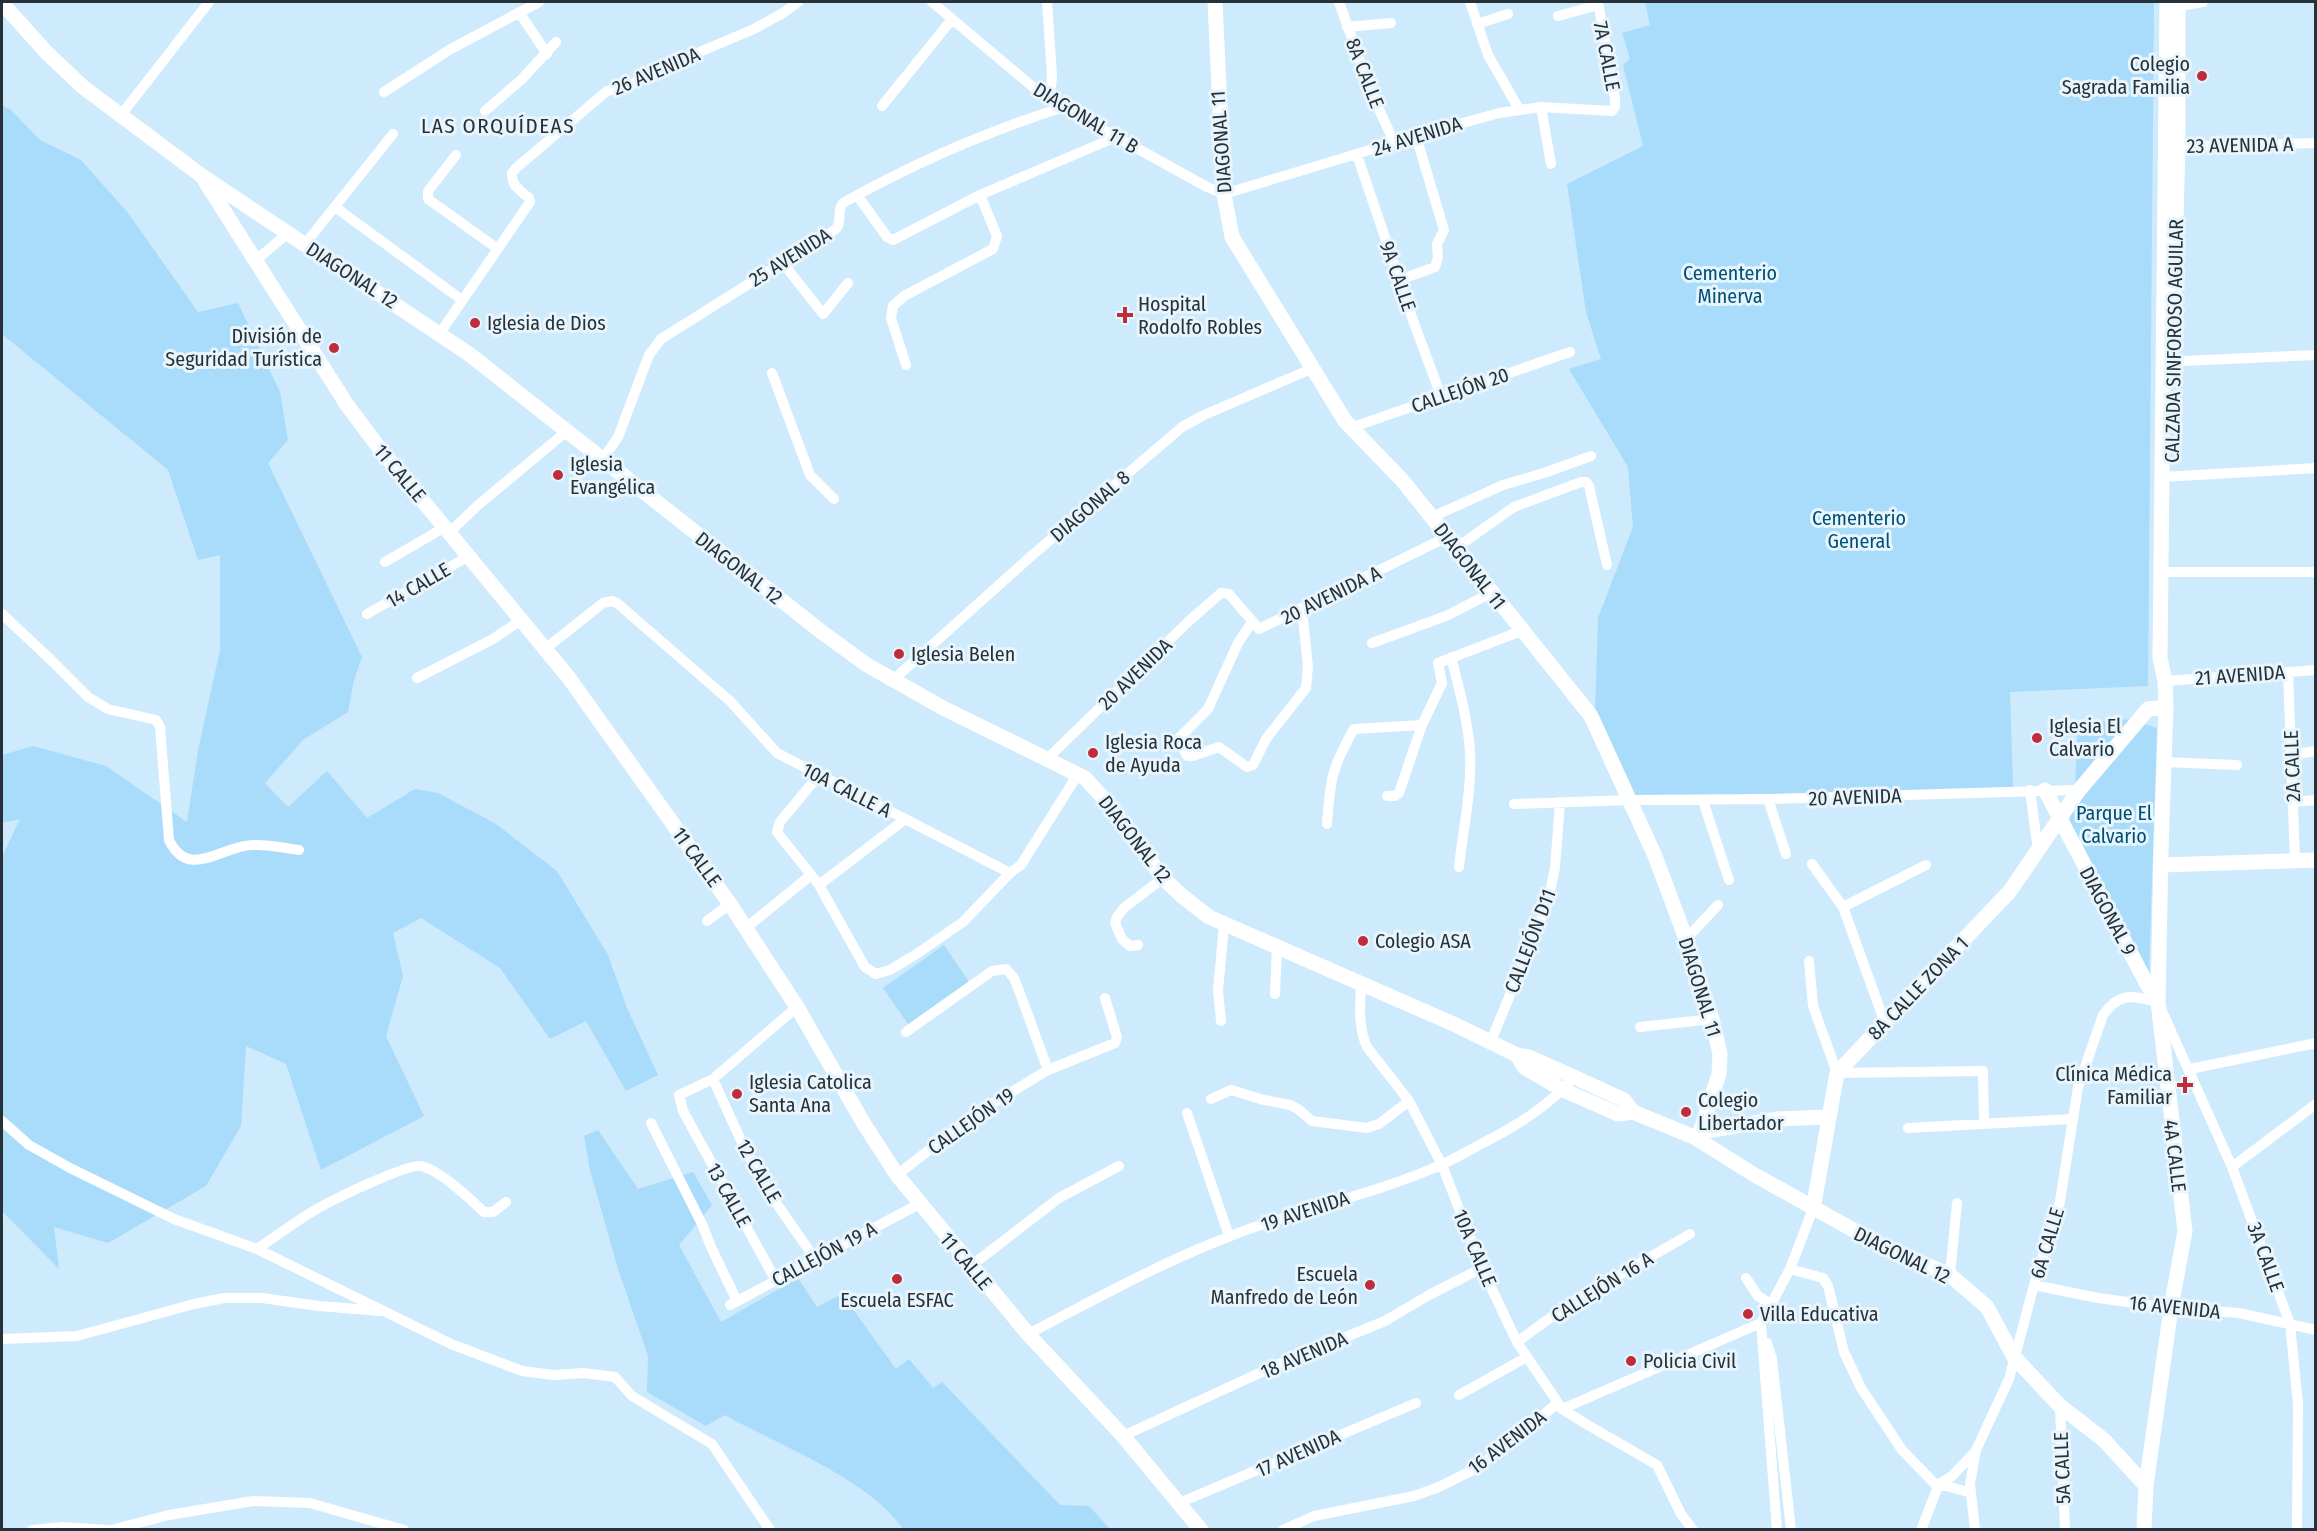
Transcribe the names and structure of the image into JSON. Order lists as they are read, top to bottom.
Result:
{
  "streets": {
    "main road": [
      "DIAGONAL 11",
      "DIAGONAL 12",
      "CALZADA SINFOROSO AGUILAR",
      "11 CALLE",
      "DIAGONAL 9",
      "8A CALLE ZONA 1",
      "4A CALLE"
    ],
    "street": [
      "7A CALLE",
      "26 AVENIDA",
      "8A CALLE",
      "DIAGONAL 11 B",
      "24 AVENIDA",
      "23 AVENIDA A",
      "25 AVENIDA",
      "9A CALLE",
      "CALLEJÓN 20",
      "DIAGONAL 8",
      "14 CALLE",
      "20 AVENIDA A",
      "20 AVENIDA",
      "21 AVENIDA",
      "2A CALLE",
      "10A CALLE A",
      "CALLEJÓN D11",
      "CALLEJÓN 19",
      "12 CALLE",
      "13 CALLE",
      "19 AVENIDA",
      "6A CALLE",
      "10A CALLE",
      "CALLEJÓN 19 A",
      "3A CALLE",
      "CALLEJÓN 16 A",
      "16 AVENIDA",
      "18 AVENIDA",
      "17 AVENIDA",
      "5A CALLE"
    ]
  },
  "crossings": [
    ["7A CALLE", "24 AVENIDA"],
    ["26 AVENIDA", "DIAGONAL 12"],
    ["8A CALLE", "24 AVENIDA"],
    ["DIAGONAL 11 B", "24 AVENIDA"],
    ["DIAGONAL 11 B", "DIAGONAL 11"],
    ["DIAGONAL 11 B", "25 AVENIDA"],
    ["24 AVENIDA", "DIAGONAL 11"],
    ["24 AVENIDA", "9A CALLE"],
    ["DIAGONAL 11", "DIAGONAL 12"],
    ["DIAGONAL 11", "CALLEJÓN 20"],
    ["DIAGONAL 11", "DIAGONAL 8"],
    ["DIAGONAL 11", "20 AVENIDA A"],
    ["DIAGONAL 11", "20 AVENIDA"],
    ["23 AVENIDA A", "CALZADA SINFOROSO AGUILAR"],
    ["25 AVENIDA", "DIAGONAL 12"],
    ["DIAGONAL 12", "11 CALLE"],
    ["DIAGONAL 12", "DIAGONAL 8"],
    ["DIAGONAL 12", "20 AVENIDA"],
    ["DIAGONAL 12", "CALLEJÓN D11"],
    ["DIAGONAL 12", "4A CALLE"],
    ["DIAGONAL 12", "19 AVENIDA"],
    ["DIAGONAL 12", "6A CALLE"],
    ["DIAGONAL 12", "10A CALLE"],
    ["DIAGONAL 12", "5A CALLE"],
    ["9A CALLE", "CALLEJÓN 20"],
    ["CALZADA SINFOROSO AGUILAR", "21 AVENIDA"],
    ["CALZADA SINFOROSO AGUILAR", "8A CALLE ZONA 1"],
    ["CALZADA SINFOROSO AGUILAR", "4A CALLE"],
    ["11 CALLE", "14 CALLE"],
    ["11 CALLE", "10A CALLE A"],
    ["11 CALLE", "CALLEJÓN 19"],
    ["11 CALLE", "19 AVENIDA"],
    ["11 CALLE", "CALLEJÓN 19 A"],
    ["11 CALLE", "18 AVENIDA"],
    ["11 CALLE", "17 AVENIDA"],
    ["20 AVENIDA A", "20 AVENIDA"],
    ["20 AVENIDA", "DIAGONAL 9"],
    ["20 AVENIDA", "CALLEJÓN D11"],
    ["20 AVENIDA", "8A CALLE ZONA 1"],
    ["21 AVENIDA", "2A CALLE"],
    ["DIAGONAL 9", "8A CALLE ZONA 1"],
    ["DIAGONAL 9", "4A CALLE"],
    ["DIAGONAL 9", "6A CALLE"],
    ["DIAGONAL 9", "3A CALLE"],
    ["8A CALLE ZONA 1", "4A CALLE"],
    ["4A CALLE", "6A CALLE"],
    ["4A CALLE", "3A CALLE"],
    ["4A CALLE", "16 AVENIDA"],
    ["12 CALLE", "13 CALLE"],
    ["12 CALLE", "CALLEJÓN 19 A"],
    ["13 CALLE", "CALLEJÓN 19 A"],
    ["19 AVENIDA", "10A CALLE"],
    ["6A CALLE", "3A CALLE"],
    ["6A CALLE", "16 AVENIDA"],
    ["10A CALLE", "CALLEJÓN 16 A"],
    ["10A CALLE", "16 AVENIDA"],
    ["10A CALLE", "18 AVENIDA"],
    ["3A CALLE", "16 AVENIDA"]
  ],
  "districts": ["LAS ORQUÍDEAS"],
  "parks": ["Cementerio Minerva", "Cementerio General", "Parque El Calvario"],
  "places": {
    "other": [
      "Colegio Sagrada Familia",
      "Iglesia de Dios",
      "División de Seguridad Turística",
      "Iglesia Evangélica",
      "Iglesia Belen",
      "Iglesia El Calvario",
      "Iglesia Roca de Ayuda",
      "Colegio ASA",
      "Iglesia Catolica Santa Ana",
      "Colegio Libertador",
      "Escuela ESFAC",
      "Escuela Manfredo de León",
      "Villa Educativa",
      "Policia Civil"
    ],
    "health": ["Hospital Rodolfo Robles", "Clínica Médica Familiar"]
  }
}
